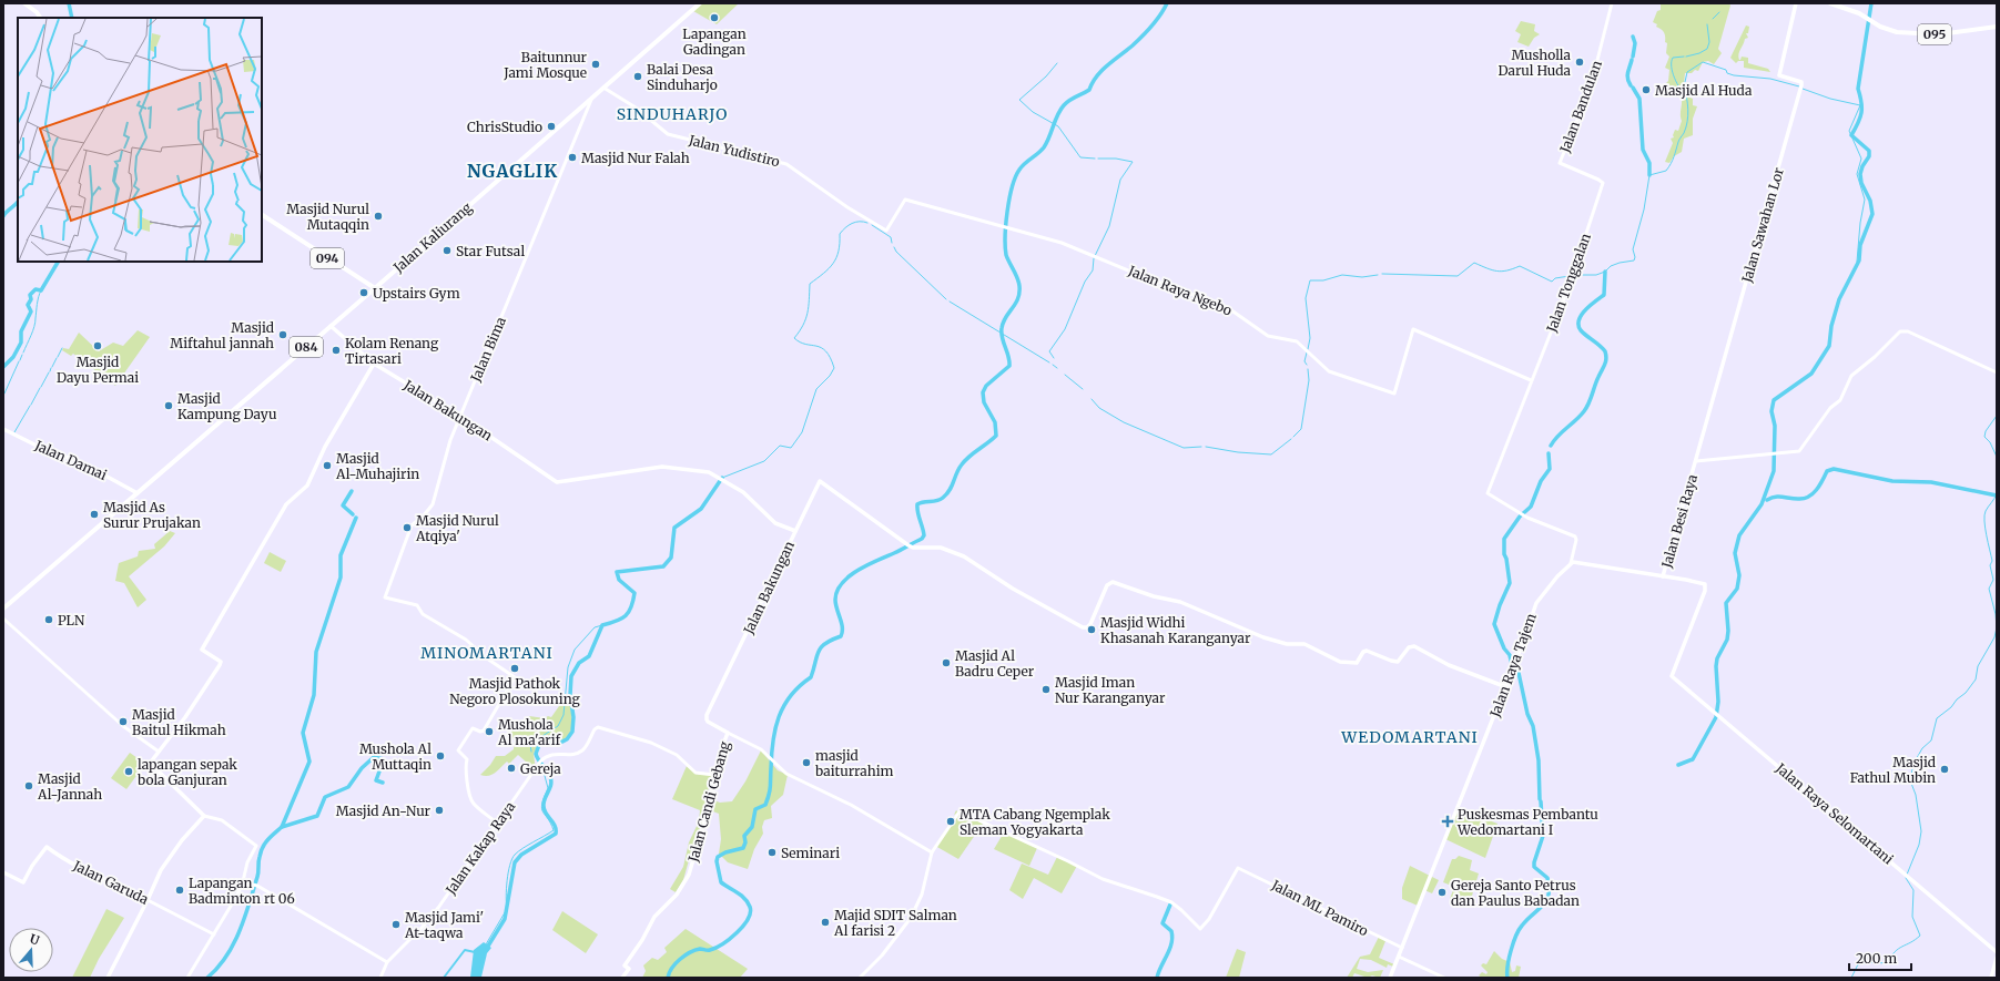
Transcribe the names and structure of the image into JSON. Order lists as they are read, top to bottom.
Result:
{
  "streets": {
    "main road": [
      "095",
      "Jalan Sawahan Lor",
      "Jalan Kaliurang",
      "094",
      "084",
      "Jalan Bakungan",
      "Jalan Damai",
      "Jalan Besi Raya",
      "Jalan Raya Tajem",
      "Jalan Candi Gebang",
      "Jalan Raya Selomartani",
      "Jalan Garuda"
    ],
    "street": [
      "Jalan Bandulan",
      "Jalan Yudistiro",
      "Jalan Tonggalan",
      "Jalan Raya Ngebo",
      "Jalan Bima",
      "Jalan Kakap Raya",
      "Jalan ML Pamiro"
    ]
  },
  "crossings": [
    ["Jalan Bandulan", "Jalan Tonggalan"],
    ["Jalan Yudistiro", "Jalan Kaliurang"],
    ["Jalan Yudistiro", "Jalan Raya Ngebo"],
    ["Jalan Sawahan Lor", "Jalan Besi Raya"],
    ["Jalan Kaliurang", "094"],
    ["Jalan Kaliurang", "Jalan Bima"],
    ["Jalan Kaliurang", "Jalan Bakungan"],
    ["Jalan Kaliurang", "Jalan Damai"],
    ["Jalan Tonggalan", "Jalan Raya Ngebo"],
    ["Jalan Tonggalan", "Jalan Raya Tajem"],
    ["Jalan Bima", "Jalan Bakungan"],
    ["Jalan Bima", "Jalan Kakap Raya"],
    ["Jalan Bakungan", "Jalan Candi Gebang"],
    ["Jalan Bakungan", "Jalan ML Pamiro"],
    ["Jalan Besi Raya", "Jalan Raya Selomartani"],
    ["Jalan Raya Tajem", "Jalan ML Pamiro"],
    ["Jalan Candi Gebang", "Jalan Kakap Raya"]
  ],
  "districts": [
    "SINDUHARJO",
    "NGAGLIK",
    "MINOMARTANI",
    "WEDOMARTANI"
  ],
  "places": {
    "other": [
      "Lapangan Gadingan",
      "Musholla Darul Huda",
      "Baitunnur Jami Mosque",
      "Balai Desa Sinduharjo",
      "Masjid Al Huda",
      "ChrisStudio",
      "Masjid Nur Falah",
      "Masjid Nurul Mutaqqin",
      "Star Futsal",
      "Upstairs Gym",
      "Masjid Miftahul jannah",
      "Masjid Dayu Permai",
      "Kolam Renang Tirtasari",
      "Masjid Kampung Dayu",
      "Masjid Al-Muhajirin",
      "Masjid As Surur Prujakan",
      "Masjid Nurul Atqiya'",
      "PLN",
      "Masjid Widhi Khasanah Karanganyar",
      "Masjid Al Badru Ceper",
      "Masjid Pathok Negoro Plosokuning",
      "Masjid Iman Nur Karanganyar",
      "Masjid Baitul Hikmah",
      "Mushola Al ma'arif",
      "Mushola Al Muttaqin",
      "masjid baiturrahim",
      "Gereja",
      "Masjid Fathul Mubin",
      "lapangan sepak bola Ganjuran",
      "Masjid Al-Jannah",
      "Masjid An-Nur",
      "MTA Cabang Ngemplak Sleman Yogyakarta",
      "Seminari",
      "Lapangan Badminton rt 06",
      "Gereja Santo Petrus dan Paulus Babadan",
      "Majid SDIT Salman Al farisi 2",
      "Masjid Jami' At-taqwa"
    ],
    "health": ["Puskesmas Pembantu Wedomartani I"]
  },
  "scale_bar": "200 m",
  "north": "top"
}
